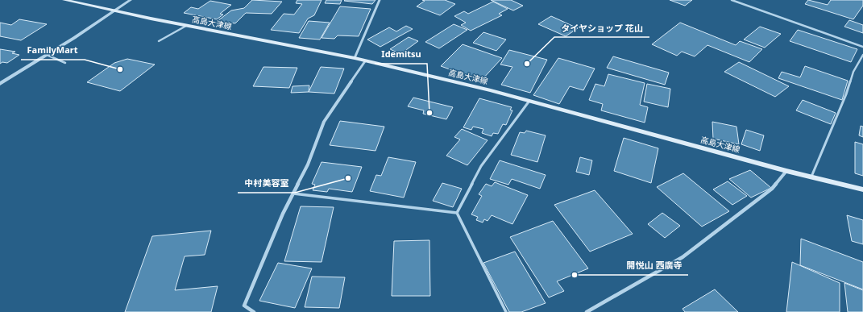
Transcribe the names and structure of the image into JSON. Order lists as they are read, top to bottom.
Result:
{
  "streets": {
    "main road": ["高島大津線"]
  },
  "places": [
    "タイヤショップ 花山",
    "FamilyMart",
    "Idemitsu",
    "中村美容室",
    "開悦山 西廣寺"
  ]
}
